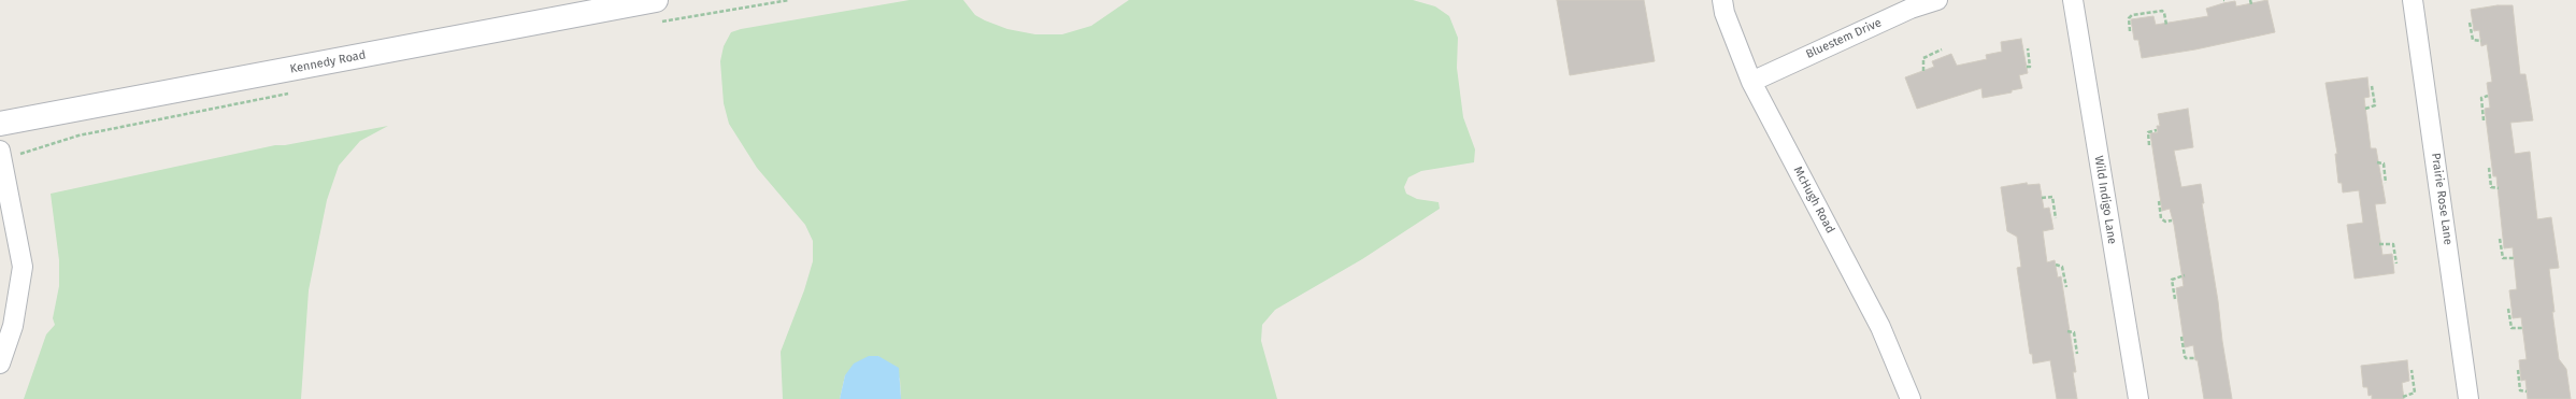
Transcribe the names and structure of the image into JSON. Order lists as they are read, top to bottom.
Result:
{
  "streets": {
    "main road": ["Kennedy Road"],
    "street": [
      "Bluestem Drive",
      "Prairie Rose Lane",
      "McHugh Road",
      "Wild Indigo Lane"
    ]
  },
  "crossings": [
    ["Bluestem Drive", "McHugh Road"]
  ]
}
